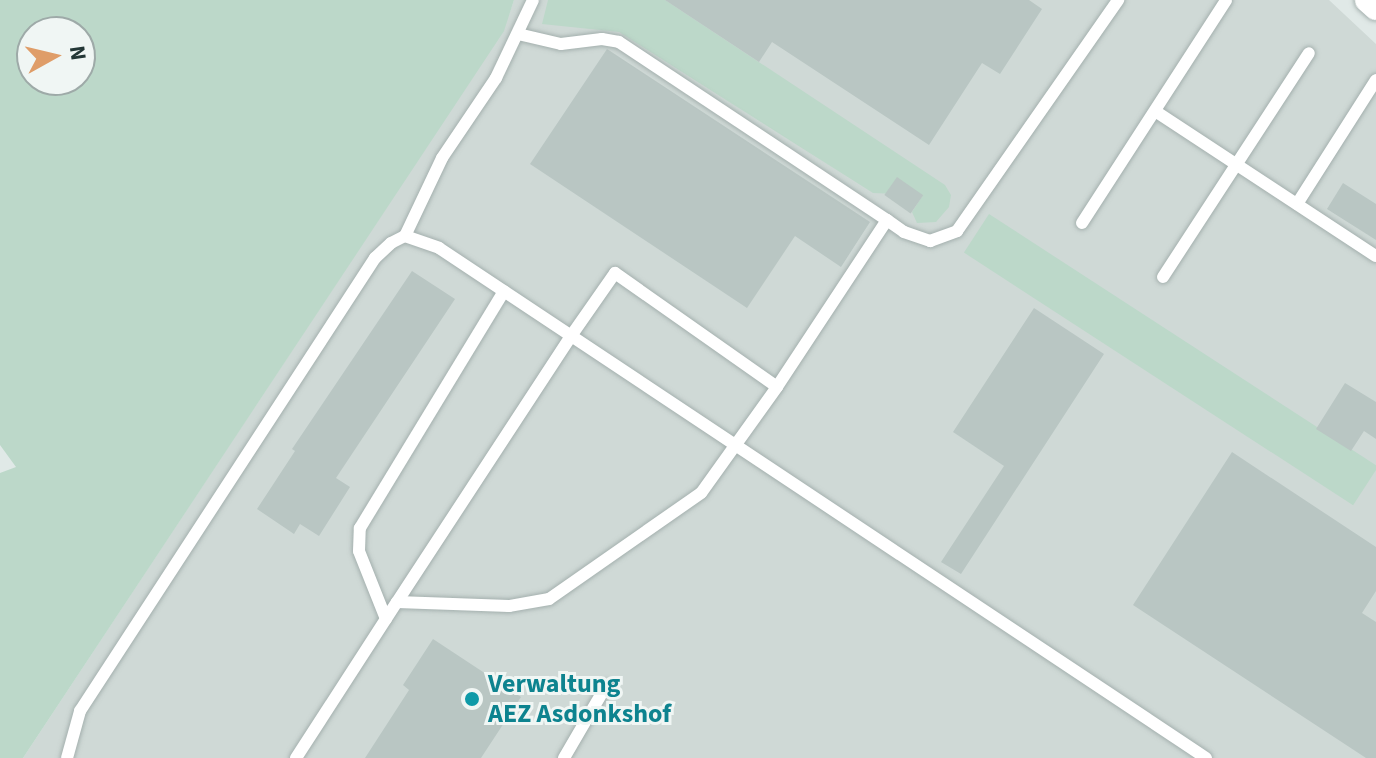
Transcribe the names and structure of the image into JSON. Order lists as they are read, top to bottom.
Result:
{
  "places": ["Verwaltung AEZ Asdonkshof"],
  "north": "right"
}
